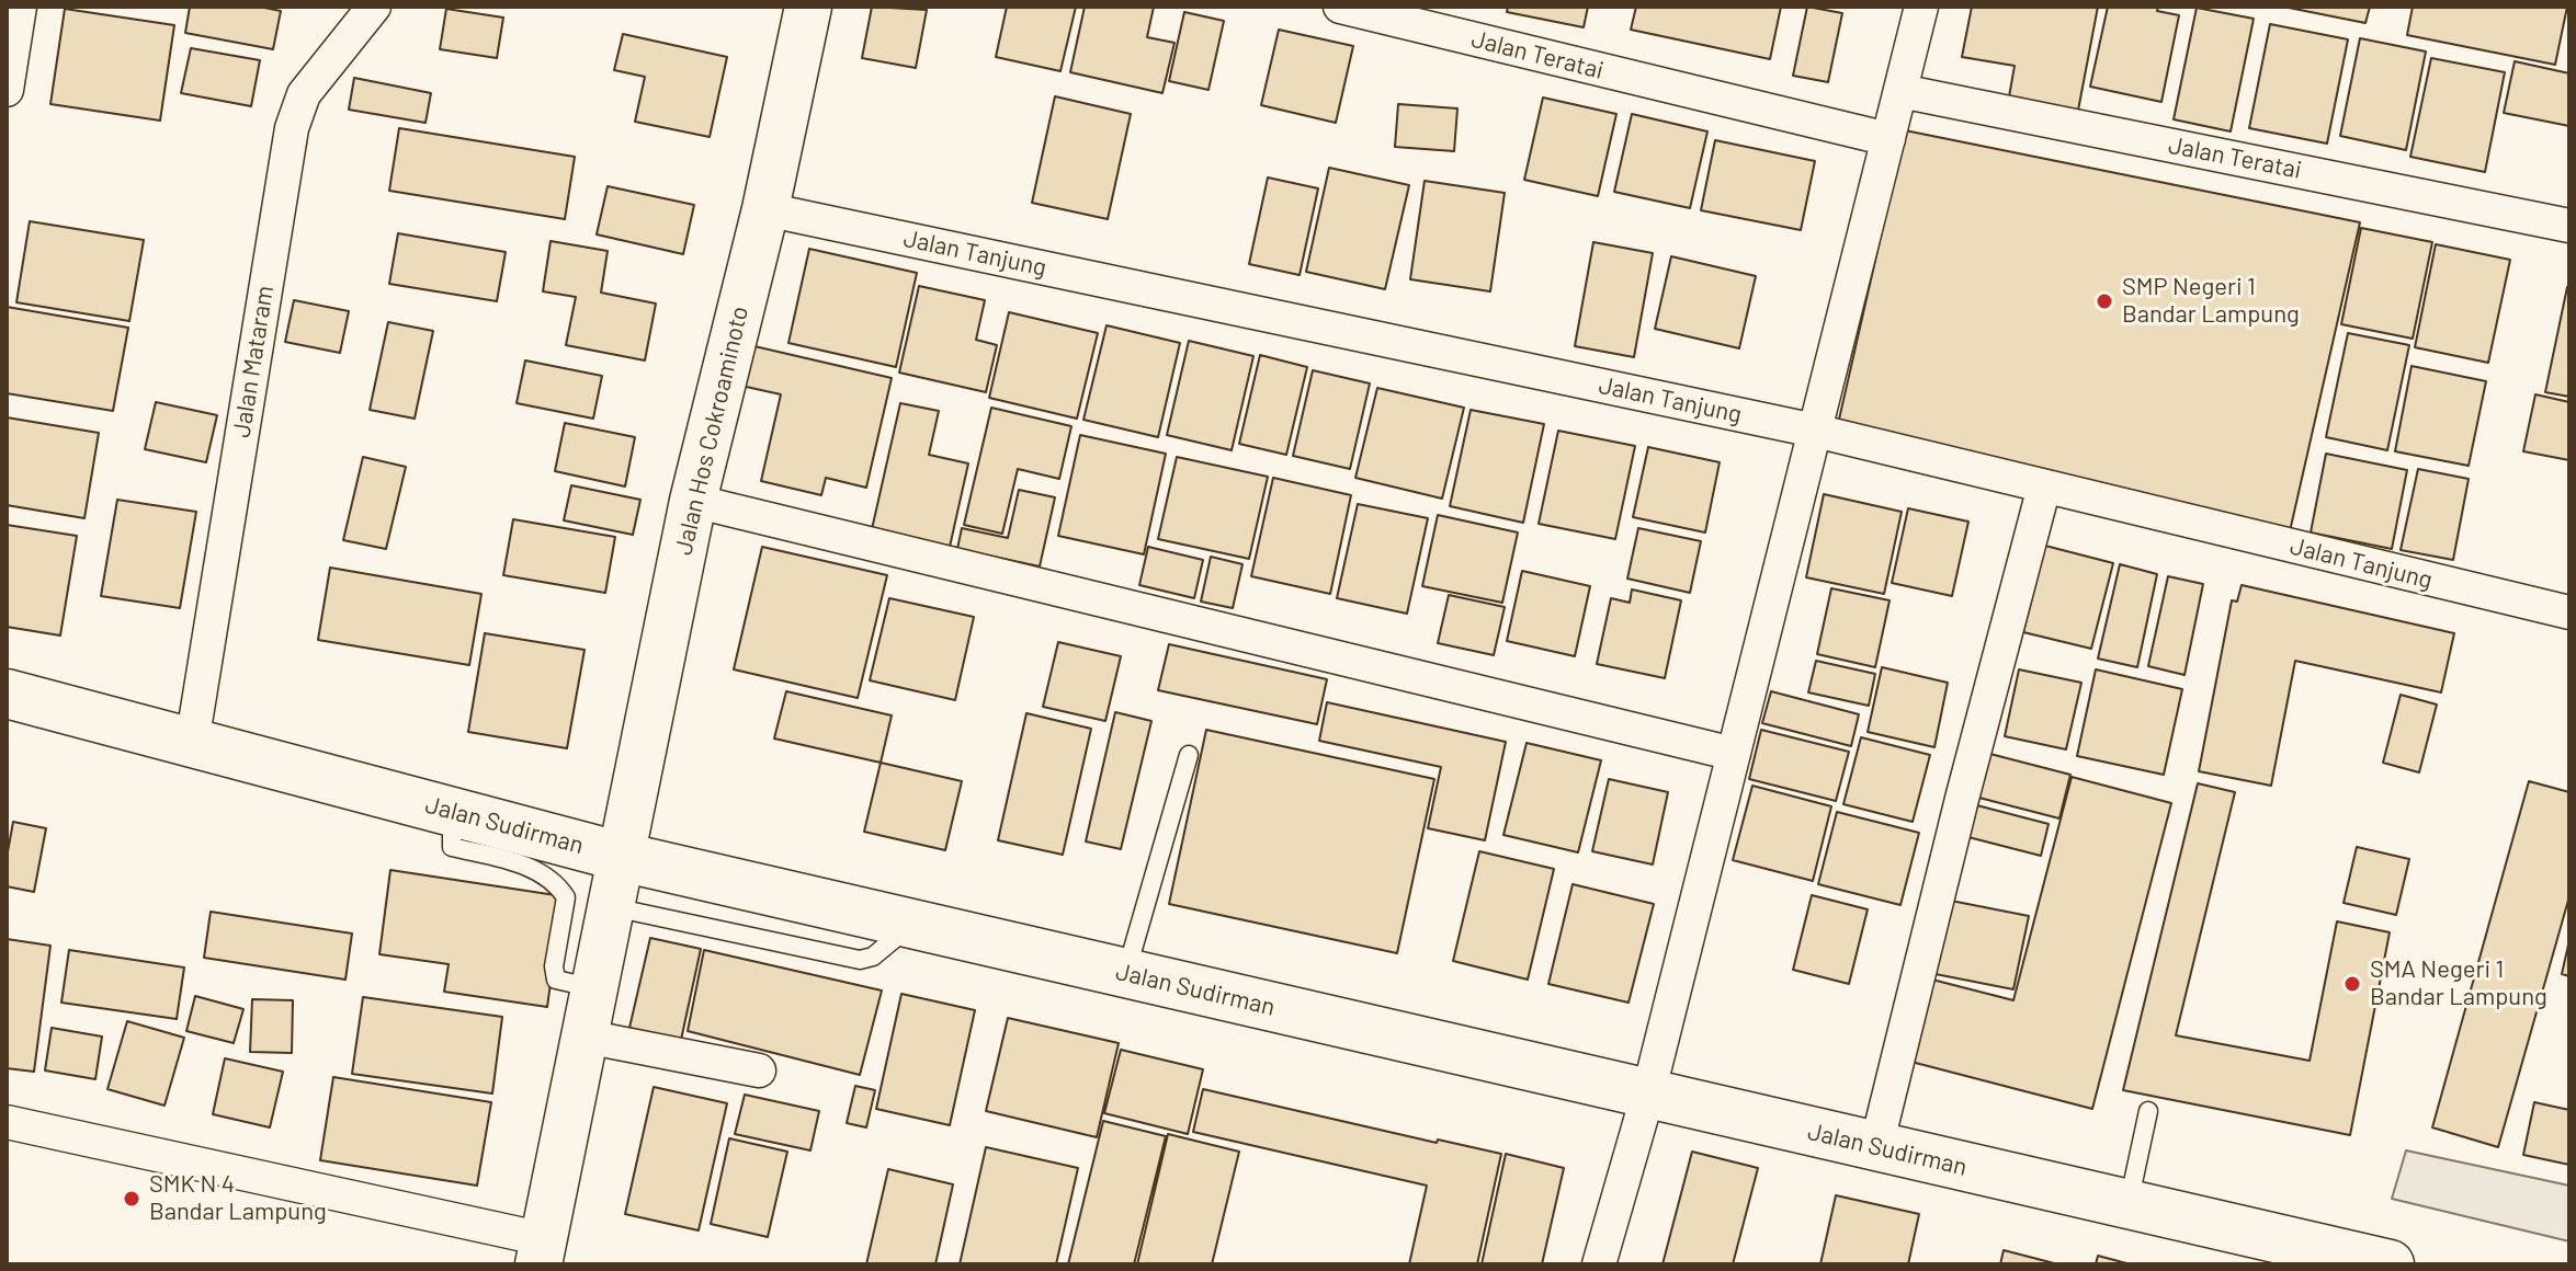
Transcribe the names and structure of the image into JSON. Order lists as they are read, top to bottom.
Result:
{
  "streets": {
    "main road": ["Jalan Sudirman"],
    "street": [
      "Jalan Teratai",
      "Jalan Tanjung",
      "Jalan Mataram",
      "Jalan Hos Cokroaminoto"
    ]
  },
  "crossings": [
    ["Jalan Tanjung", "Jalan Hos Cokroaminoto"],
    ["Jalan Mataram", "Jalan Sudirman"],
    ["Jalan Hos Cokroaminoto", "Jalan Sudirman"]
  ],
  "places": ["SMP Negeri 1 Bandar Lampung", "SMA Negeri 1 Bandar Lampung", "SMK N 4 Bandar Lampung"]
}
